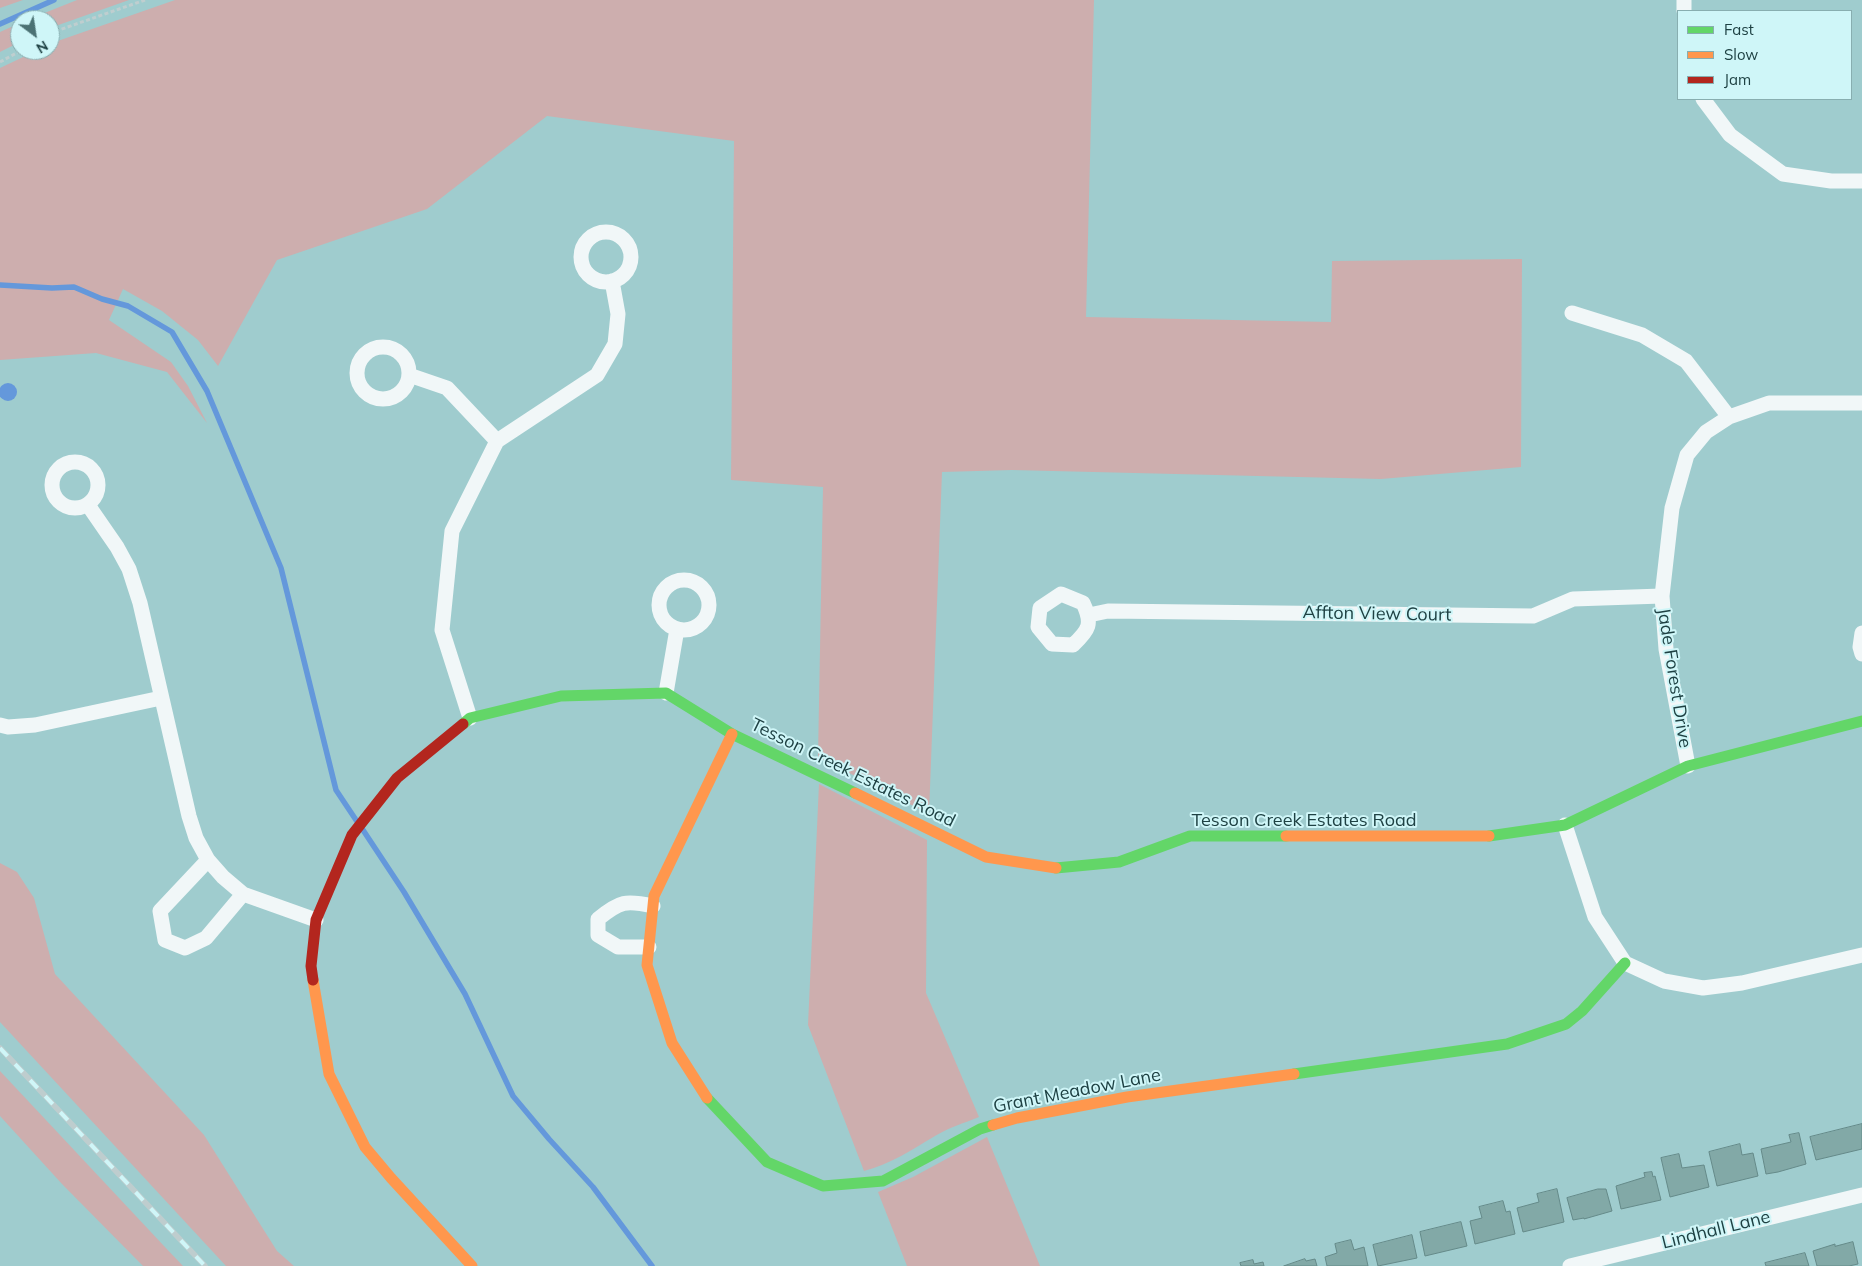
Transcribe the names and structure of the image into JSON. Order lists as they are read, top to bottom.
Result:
{
  "streets": {
    "street": [
      "Affton View Court",
      "Jade Forest Drive",
      "Tesson Creek Estates Road",
      "Grant Meadow Lane",
      "Lindhall Lane"
    ]
  },
  "crossings": [
    ["Affton View Court", "Jade Forest Drive"],
    ["Jade Forest Drive", "Tesson Creek Estates Road"],
    ["Tesson Creek Estates Road", "Grant Meadow Lane"]
  ],
  "legend": ["Fast", "Slow", "Jam"],
  "north": "bottom right"
}
